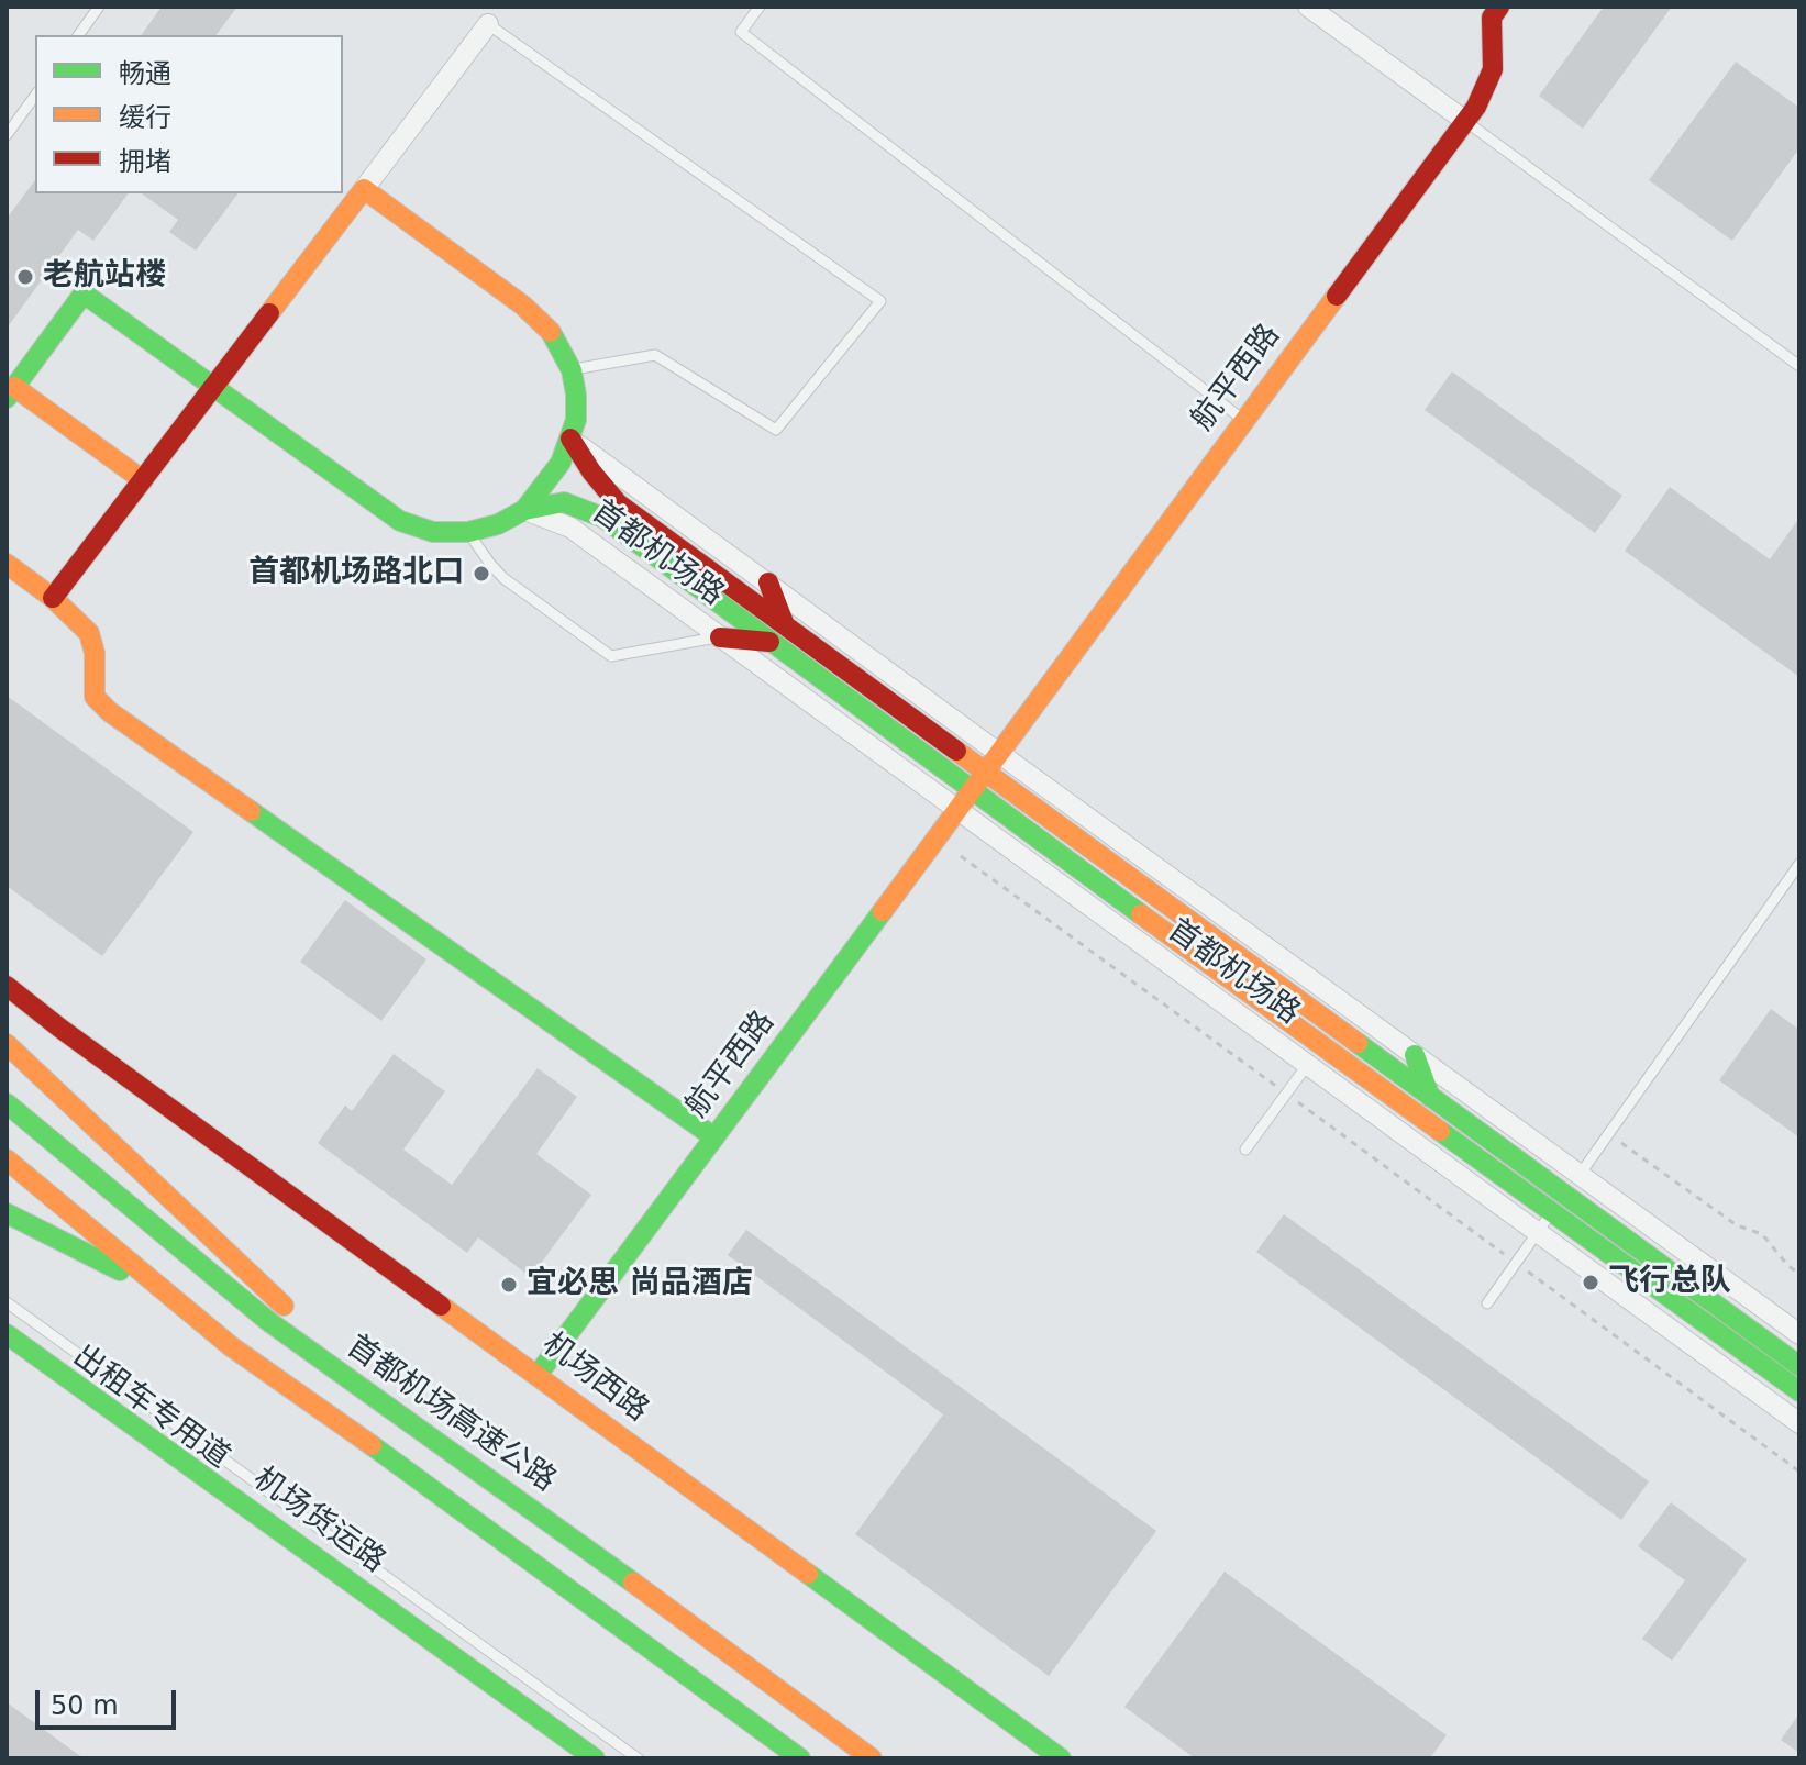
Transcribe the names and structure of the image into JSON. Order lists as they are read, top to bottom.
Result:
{
  "streets": {
    "main road": [
      "航平西路",
      "首都机场路",
      "机场西路",
      "首都机场高速公路",
      "机场货运路"
    ],
    "lane": ["出租车专用道"]
  },
  "crossings": [
    ["航平西路", "首都机场路"],
    ["航平西路", "机场西路"]
  ],
  "places": [
    "老航站楼",
    "首都机场路北口",
    "飞行总队",
    "宜必思 尚品酒店"
  ],
  "legend": ["畅通", "缓行", "拥堵"],
  "scale_bar": "50 m"
}
